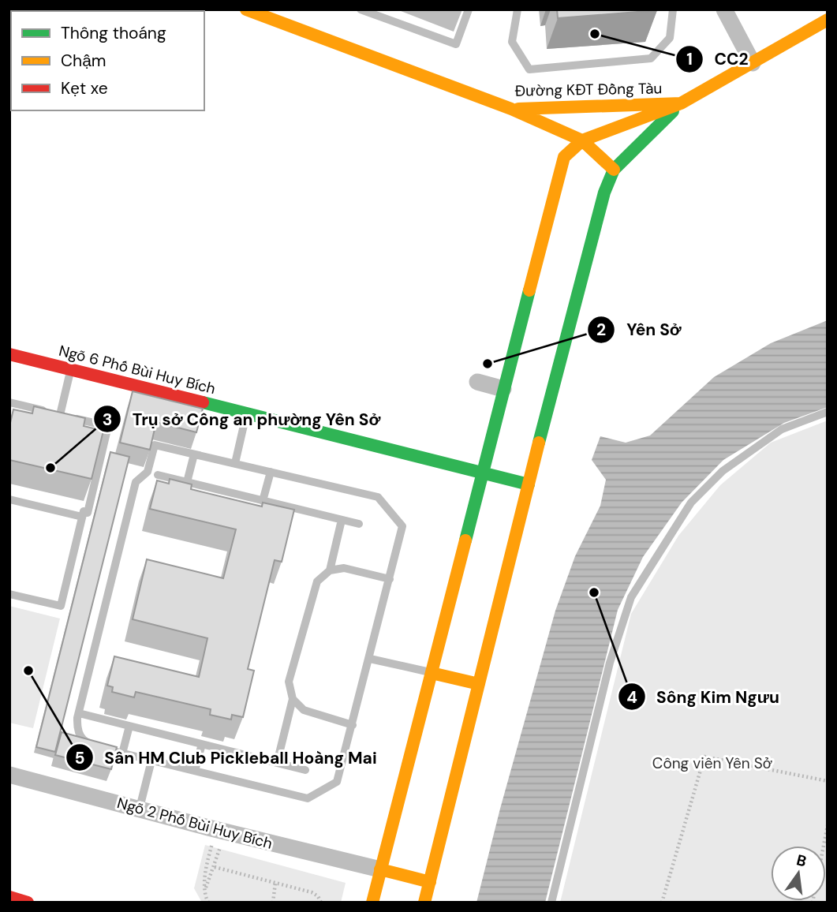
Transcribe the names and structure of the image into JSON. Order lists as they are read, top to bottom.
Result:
{
  "streets": {
    "main road": ["Đường KĐT Đồng Tàu", "Ngõ 6 Phố Bùi Huy Bích"],
    "street": ["Ngõ 2 Phố Bùi Huy Bích"]
  },
  "parks": ["Công viên Yên Sở"],
  "places": [
    "CC2",
    "Yên Sở",
    "Trụ sở Công an phường Yên Sở",
    "Sông Kim Ngưu",
    "Sân HM Club Pickleball Hoàng Mai"
  ],
  "legend": ["Thông thoáng", "Chậm", "Kẹt xe"],
  "north": "top"
}
